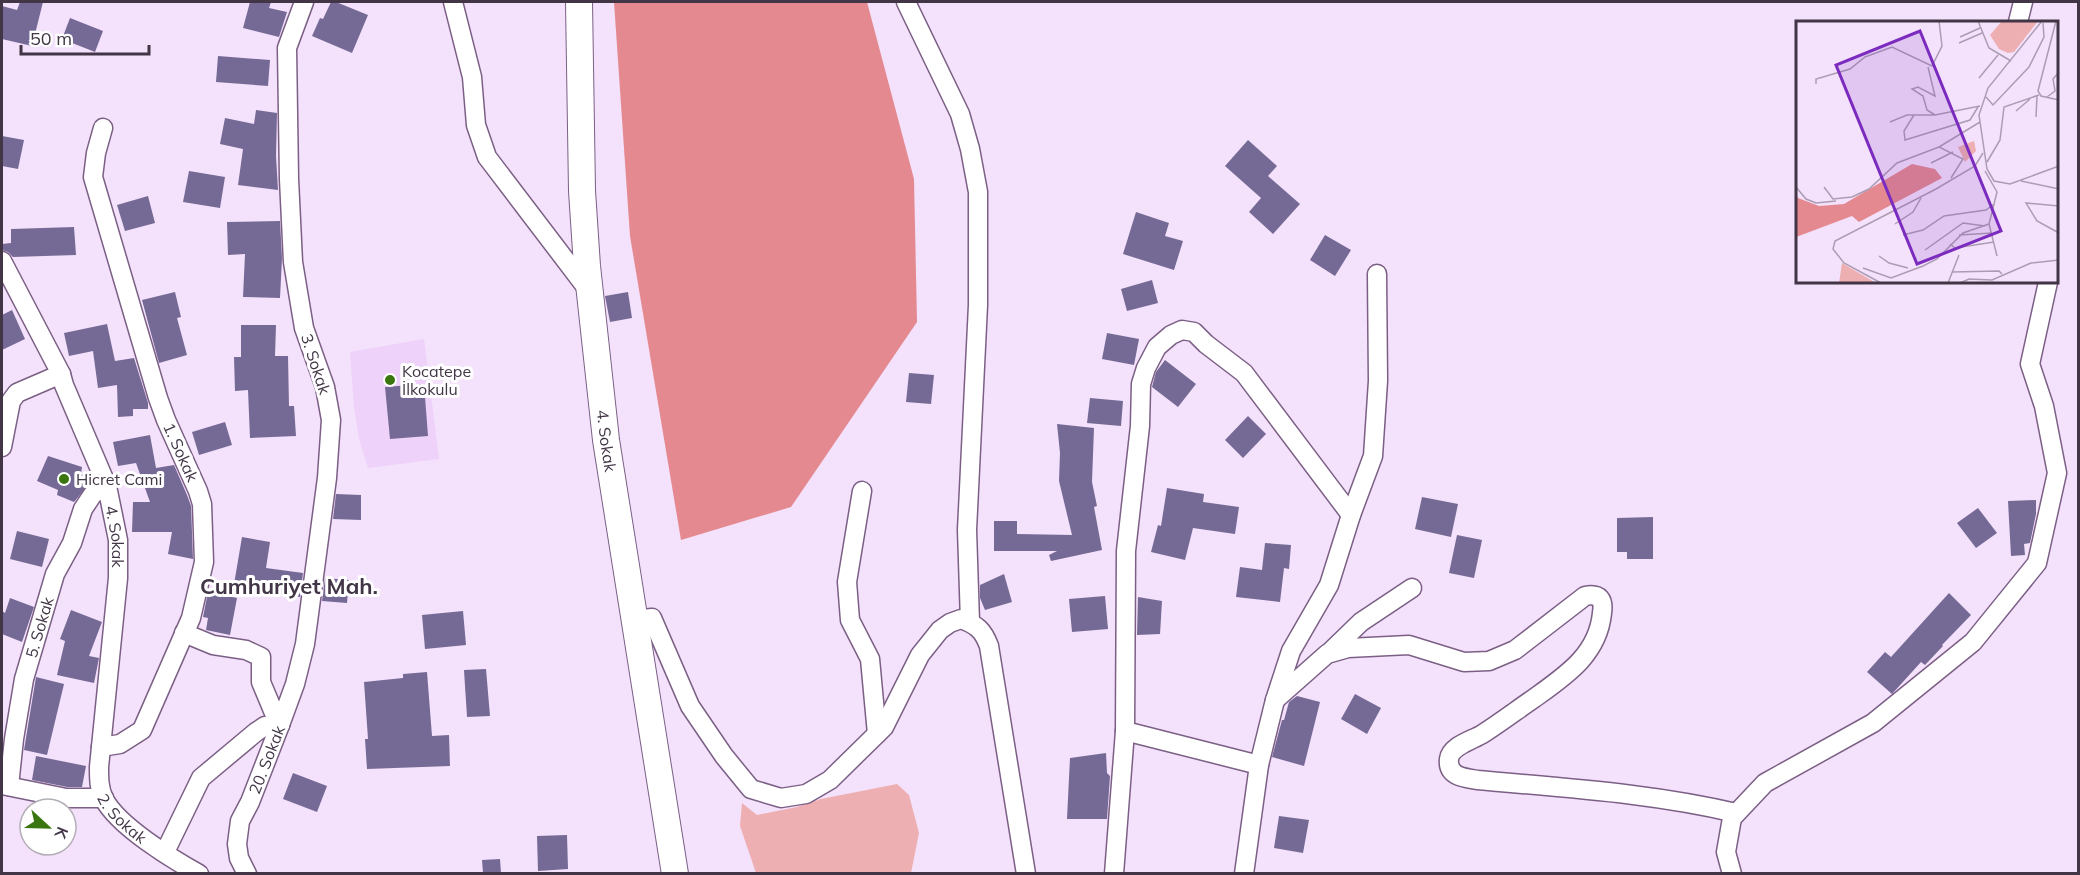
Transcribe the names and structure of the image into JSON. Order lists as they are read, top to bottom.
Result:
{
  "streets": {
    "street": [
      "3. Sokak",
      "4. Sokak",
      "1. Sokak",
      "5. Sokak",
      "20. Sokak",
      "2. Sokak"
    ]
  },
  "crossings": [
    ["3. Sokak", "20. Sokak"],
    ["4. Sokak", "1. Sokak"],
    ["4. Sokak", "5. Sokak"],
    ["4. Sokak", "2. Sokak"],
    ["1. Sokak", "20. Sokak"],
    ["5. Sokak", "2. Sokak"]
  ],
  "districts": ["Cumhuriyet Mah."],
  "places": ["Kocatepe İlkokulu", "Hicret Cami"],
  "scale_bar": "50 m",
  "north": "right"
}
